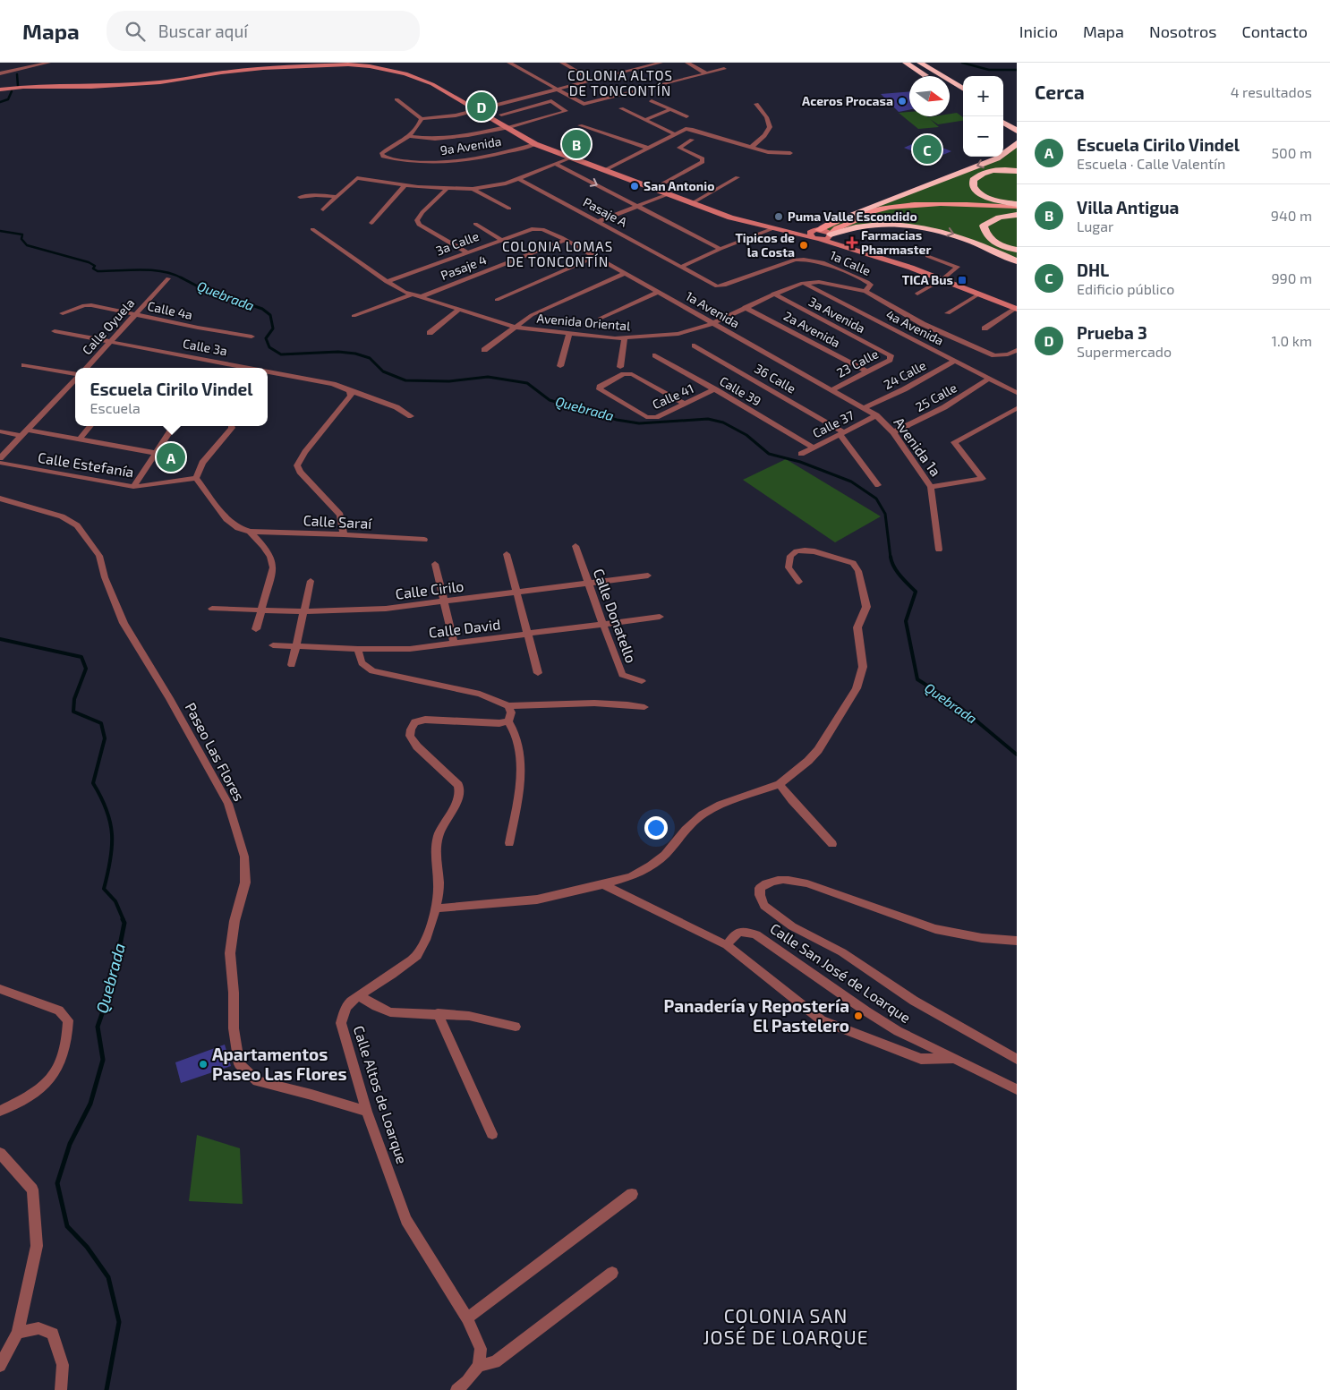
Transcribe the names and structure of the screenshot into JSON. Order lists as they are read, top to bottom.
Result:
{
  "streets": {
    "street": [
      "9a Avenida",
      "Pasaje A",
      "3a Calle",
      "1a Calle",
      "Pasaje 4",
      "1a Avenida",
      "Calle 4a",
      "3a Avenida",
      "Avenida Oriental",
      "Calle Oyuela",
      "4a Avenida",
      "2a Avenida",
      "Calle 3a",
      "23 Calle",
      "24 Calle",
      "36 Calle",
      "Calle 39",
      "Calle 41",
      "25 Calle",
      "Calle 37",
      "Avenida 1a",
      "Calle Estefanía",
      "Calle Saraí",
      "Calle Cirilo",
      "Calle Donatello",
      "Calle David",
      "Paseo Las Flores",
      "Calle San José de Loarque",
      "Calle Altos de Loarque"
    ]
  },
  "crossings": [
    ["Pasaje A", "1a Calle"],
    ["3a Calle", "1a Avenida"],
    ["3a Calle", "Avenida Oriental"],
    ["1a Calle", "Avenida Oriental"],
    ["Pasaje 4", "1a Avenida"],
    ["Pasaje 4", "Avenida Oriental"],
    ["1a Avenida", "Avenida Oriental"],
    ["1a Avenida", "23 Calle"],
    ["1a Avenida", "24 Calle"],
    ["1a Avenida", "Calle 37"],
    ["1a Avenida", "Avenida 1a"],
    ["Calle 4a", "Calle Oyuela"],
    ["3a Avenida", "Avenida Oriental"],
    ["3a Avenida", "23 Calle"],
    ["Avenida Oriental", "4a Avenida"],
    ["Avenida Oriental", "2a Avenida"],
    ["Calle Oyuela", "Calle 3a"],
    ["4a Avenida", "24 Calle"],
    ["4a Avenida", "25 Calle"],
    ["2a Avenida", "23 Calle"],
    ["36 Calle", "Calle 37"],
    ["Calle 39", "Calle 41"],
    ["Calle 39", "Calle 37"],
    ["25 Calle", "Avenida 1a"],
    ["Calle 37", "Avenida 1a"],
    ["Calle Cirilo", "Calle Donatello"],
    ["Calle Donatello", "Calle David"],
    ["Paseo Las Flores", "Calle Altos de Loarque"]
  ],
  "districts": ["COLONIA ALTOS DE TONCONTÍN", "COLONIA LOMAS DE TONCONTÍN", "COLONIA SAN JOSÉ DE LOARQUE"],
  "water": ["Quebrada"],
  "places": {
    "other": [
      "Aceros Procasa",
      "San Antonio",
      "Puma Valle Escondido",
      "Tipicos de la Costa",
      "Panadería y Repostería El Pastelero",
      "Apartamentos Paseo Las Flores"
    ],
    "health": ["Farmacias Pharmaster"],
    "transit": ["TICA Bus"]
  },
  "north": "right",
  "page": {
    "header": "Mapa",
    "search": "Buscar aquí",
    "nav": [
      "Inicio",
      "Mapa",
      "Nosotros",
      "Contacto"
    ],
    "heading": ["Cerca", "4 resultados"],
    "map_buttons": ["+", "−"],
    "pins": [
      "D",
      "B",
      "C",
      "A"
    ],
    "list": [
      {
        "mark": "A",
        "name": "Escuela Cirilo Vindel",
        "note": "Escuela · Calle Valentín",
        "value": "500 m"
      },
      {
        "mark": "B",
        "name": "Villa Antigua",
        "note": "Lugar",
        "value": "940 m"
      },
      {
        "mark": "C",
        "name": "DHL",
        "note": "Edificio público",
        "value": "990 m"
      },
      {
        "mark": "D",
        "name": "Prueba 3",
        "note": "Supermercado",
        "value": "1.0 km"
      }
    ],
    "popup": ["Escuela Cirilo Vindel", "Escuela"]
  }
}
